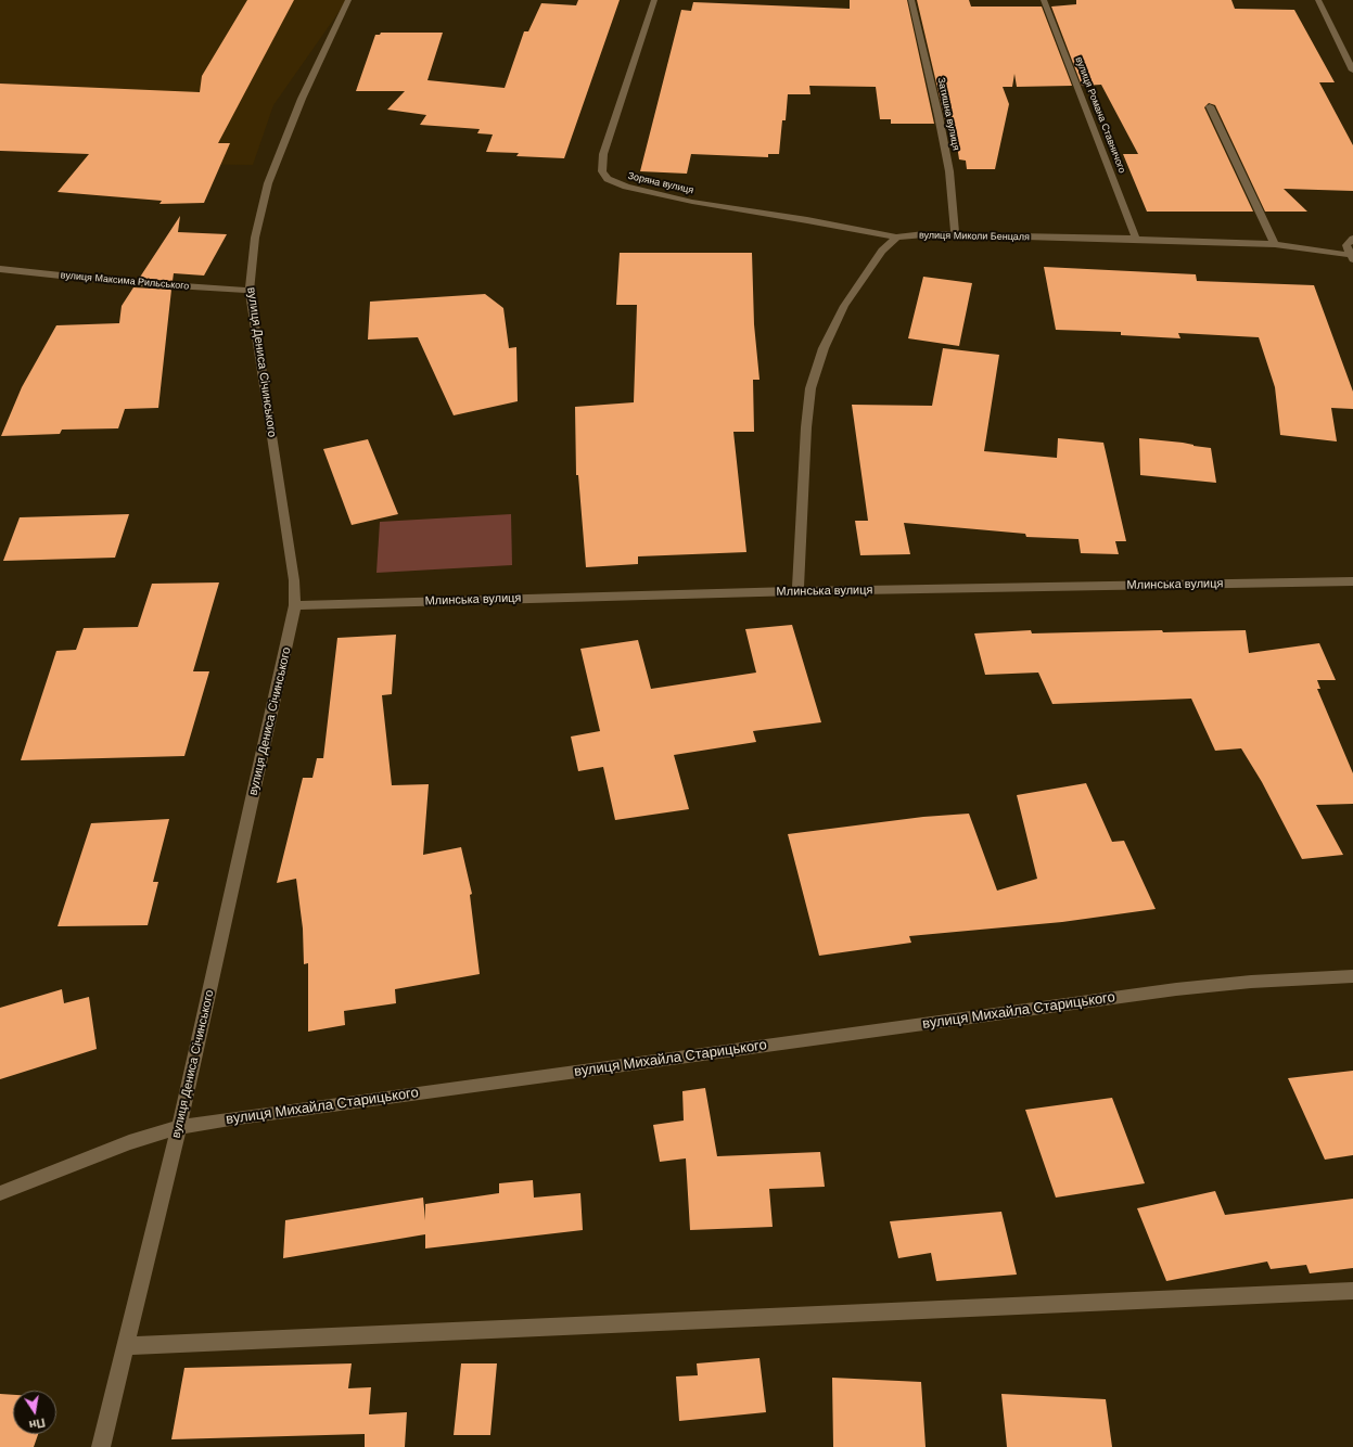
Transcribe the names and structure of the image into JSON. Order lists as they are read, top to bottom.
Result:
{
  "streets": {
    "street": [
      "Затишна вулиця",
      "вулиця Романа Ставничого",
      "Зоряна вулиця",
      "вулиця Миколи Бенцаля",
      "вулиця Максима Рильського",
      "вулиця Дениса Січинського",
      "Млинська вулиця",
      "вулиця Михайла Старицького"
    ]
  },
  "crossings": [
    ["Затишна вулиця", "вулиця Миколи Бенцаля"],
    ["вулиця Романа Ставничого", "вулиця Миколи Бенцаля"],
    ["Зоряна вулиця", "вулиця Миколи Бенцаля"],
    ["вулиця Максима Рильського", "вулиця Дениса Січинського"],
    ["вулиця Дениса Січинського", "Млинська вулиця"],
    ["вулиця Дениса Січинського", "вулиця Михайла Старицького"]
  ],
  "north": "bottom"
}
